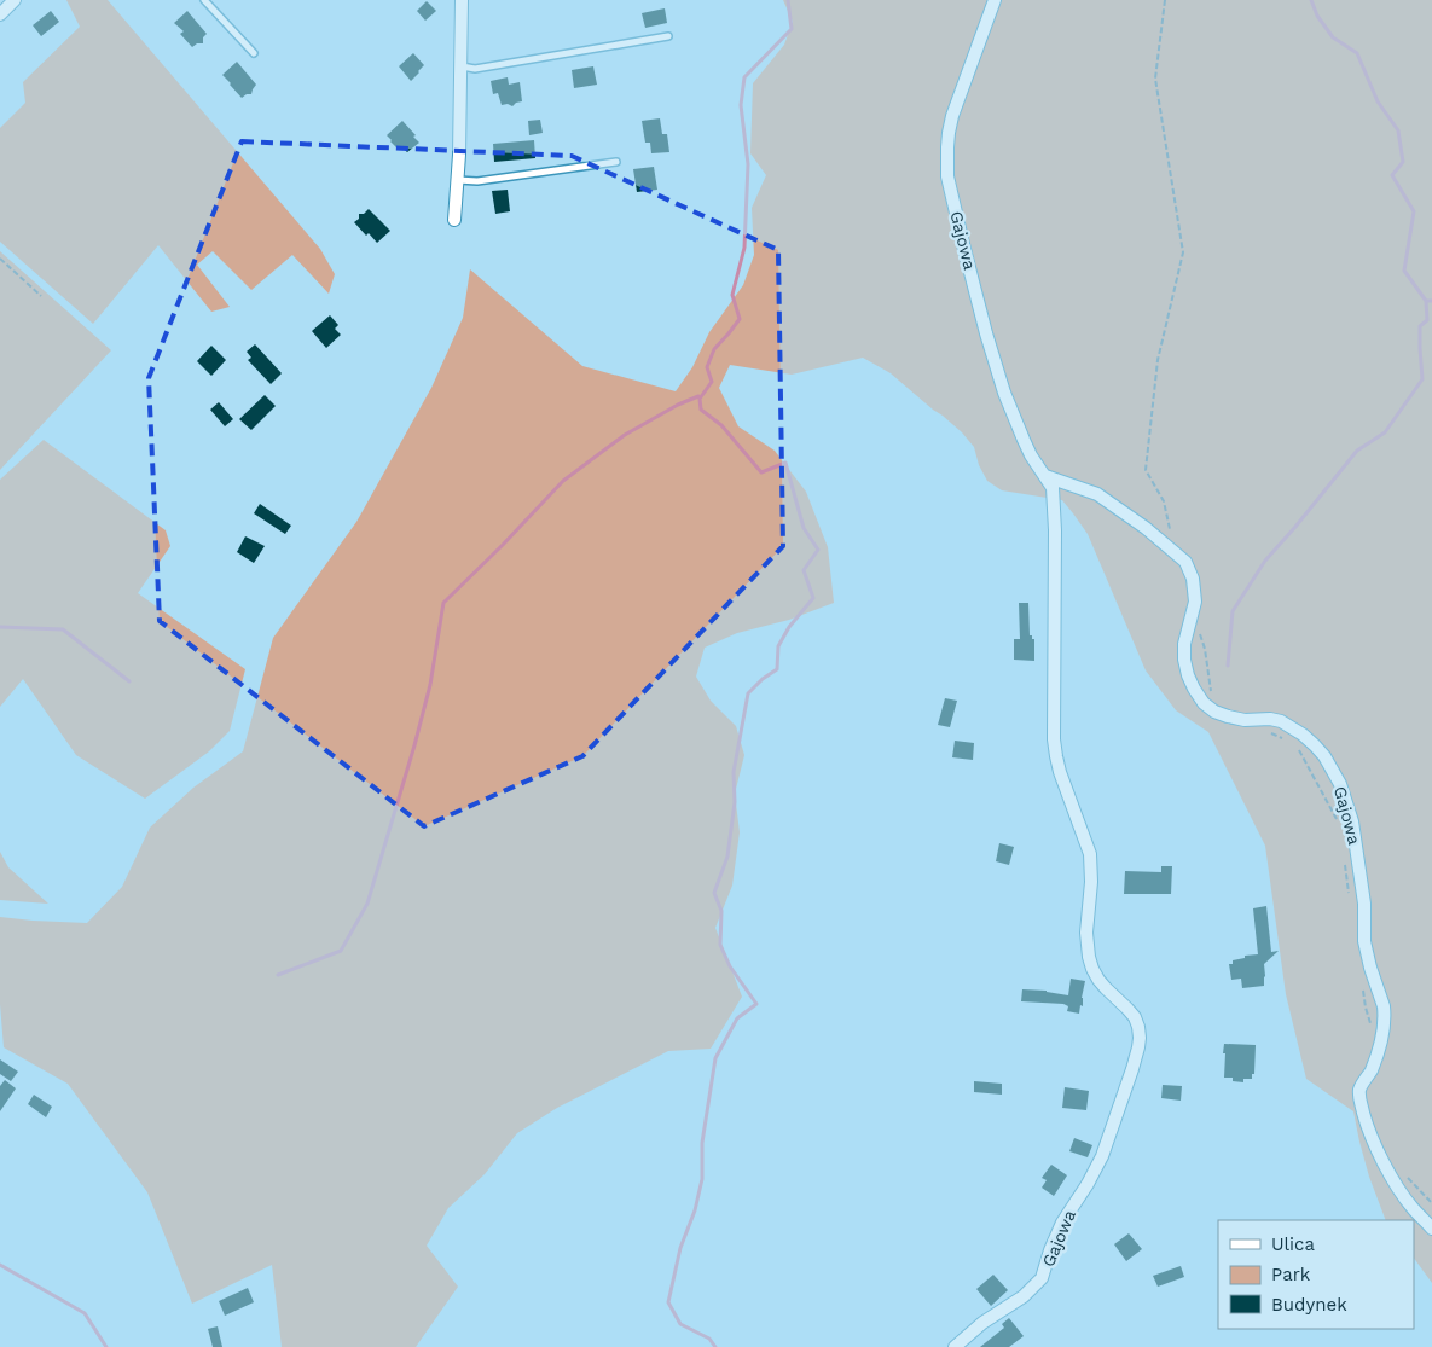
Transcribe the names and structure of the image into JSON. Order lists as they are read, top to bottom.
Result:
{
  "streets": {
    "street": ["Gajowa"]
  },
  "legend": ["Ulica", "Park", "Budynek"]
}
